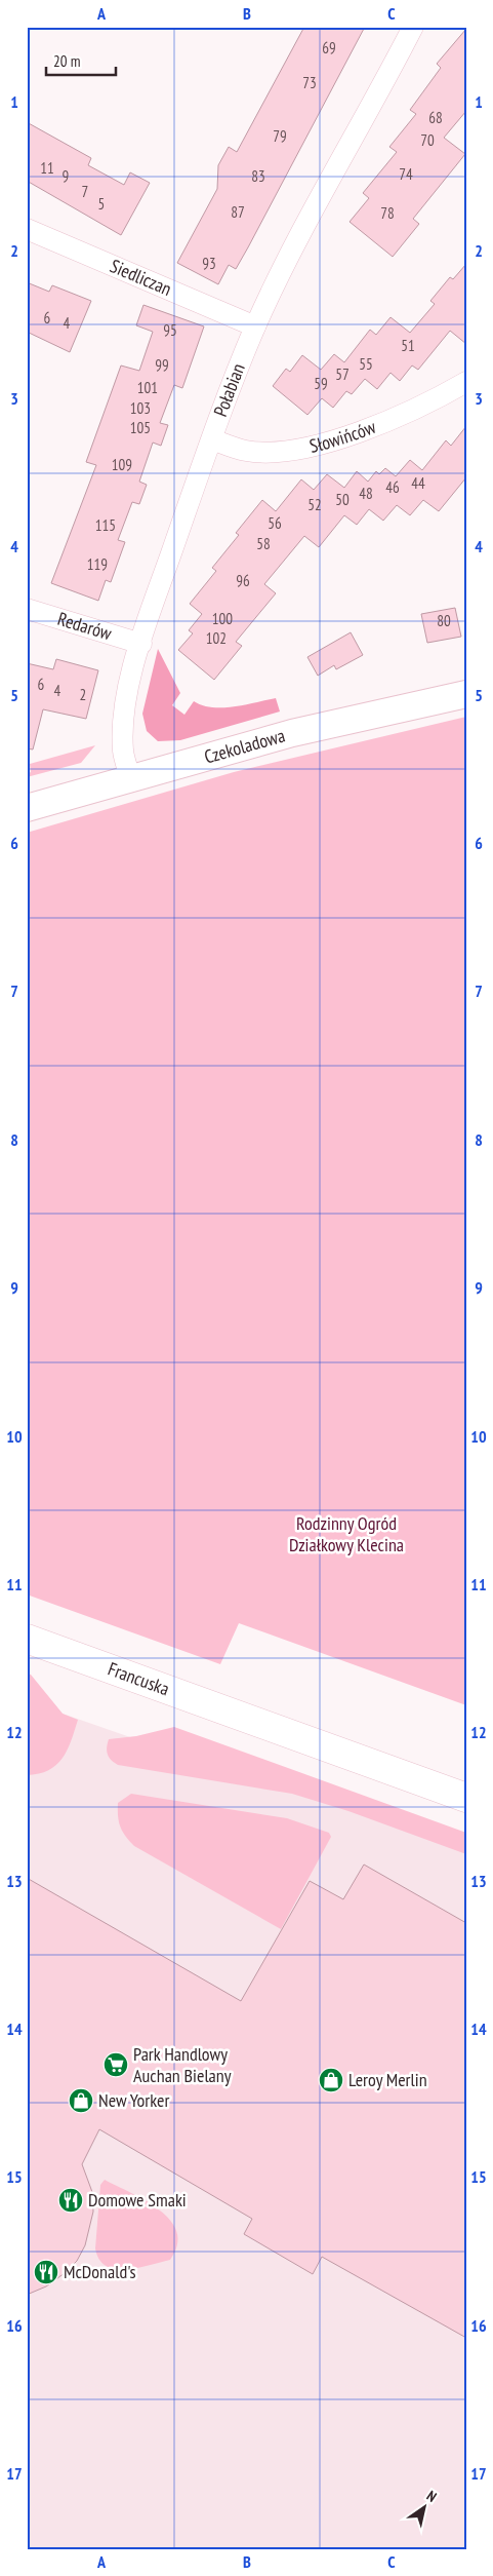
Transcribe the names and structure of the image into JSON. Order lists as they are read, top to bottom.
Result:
{
  "streets": {
    "main road": ["Francuska"],
    "street": [
      "Siedliczan",
      "Połabian",
      "Słowińców",
      "Redarów",
      "Czekoladowa"
    ]
  },
  "crossings": [
    ["Siedliczan", "Połabian"],
    ["Połabian", "Słowińców"],
    ["Połabian", "Redarów"],
    ["Połabian", "Czekoladowa"]
  ],
  "parks": ["Rodzinny Ogród Działkowy Klecina"],
  "places": {
    "supermarket": ["Park Handlowy Auchan Bielany"],
    "shop": ["Leroy Merlin", "New Yorker"],
    "restaurant": ["Domowe Smaki", "McDonald's"]
  },
  "house_numbers": [
    "69",
    "73",
    "68",
    "79",
    "70",
    "11",
    "74",
    "9",
    "83",
    "7",
    "5",
    "87",
    "78",
    "93",
    "6",
    "4",
    "95",
    "51",
    "55",
    "99",
    "57",
    "59",
    "101",
    "103",
    "105",
    "109",
    "44",
    "46",
    "48",
    "50",
    "52",
    "56",
    "115",
    "58",
    "119",
    "96",
    "100",
    "80",
    "102",
    "6",
    "4",
    "2"
  ],
  "scale_bar": "20 m",
  "north": "top right",
  "grid": {
    "columns": ["A", "B", "C"],
    "rows": [
      "1",
      "2",
      "3",
      "4",
      "5",
      "6",
      "7",
      "8",
      "9",
      "10",
      "11",
      "12",
      "13",
      "14",
      "15",
      "16",
      "17"
    ]
  }
}
